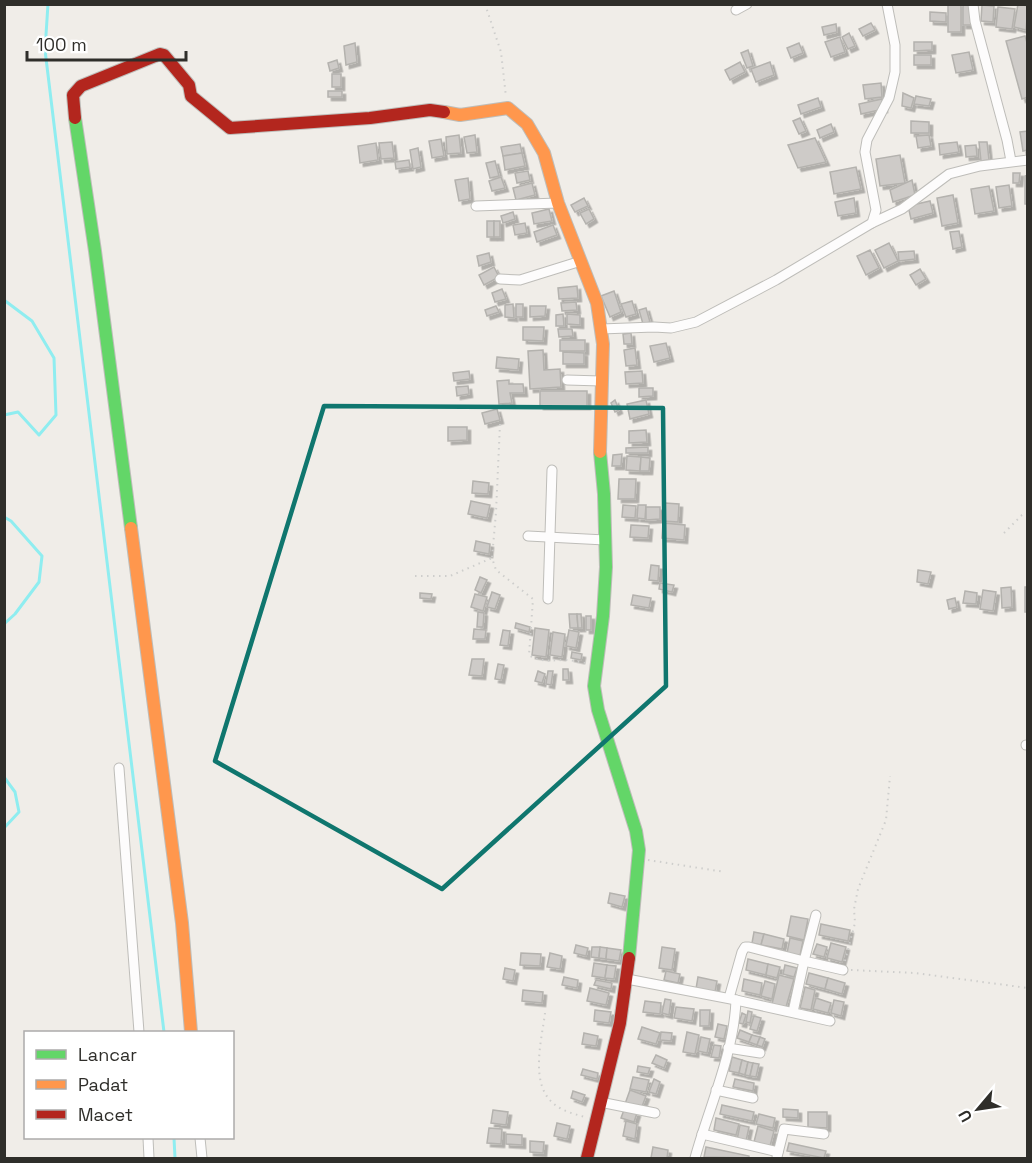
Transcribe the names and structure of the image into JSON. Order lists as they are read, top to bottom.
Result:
{
  "legend": ["Lancar", "Padat", "Macet"],
  "scale_bar": "100 m",
  "north": "bottom left"
}
